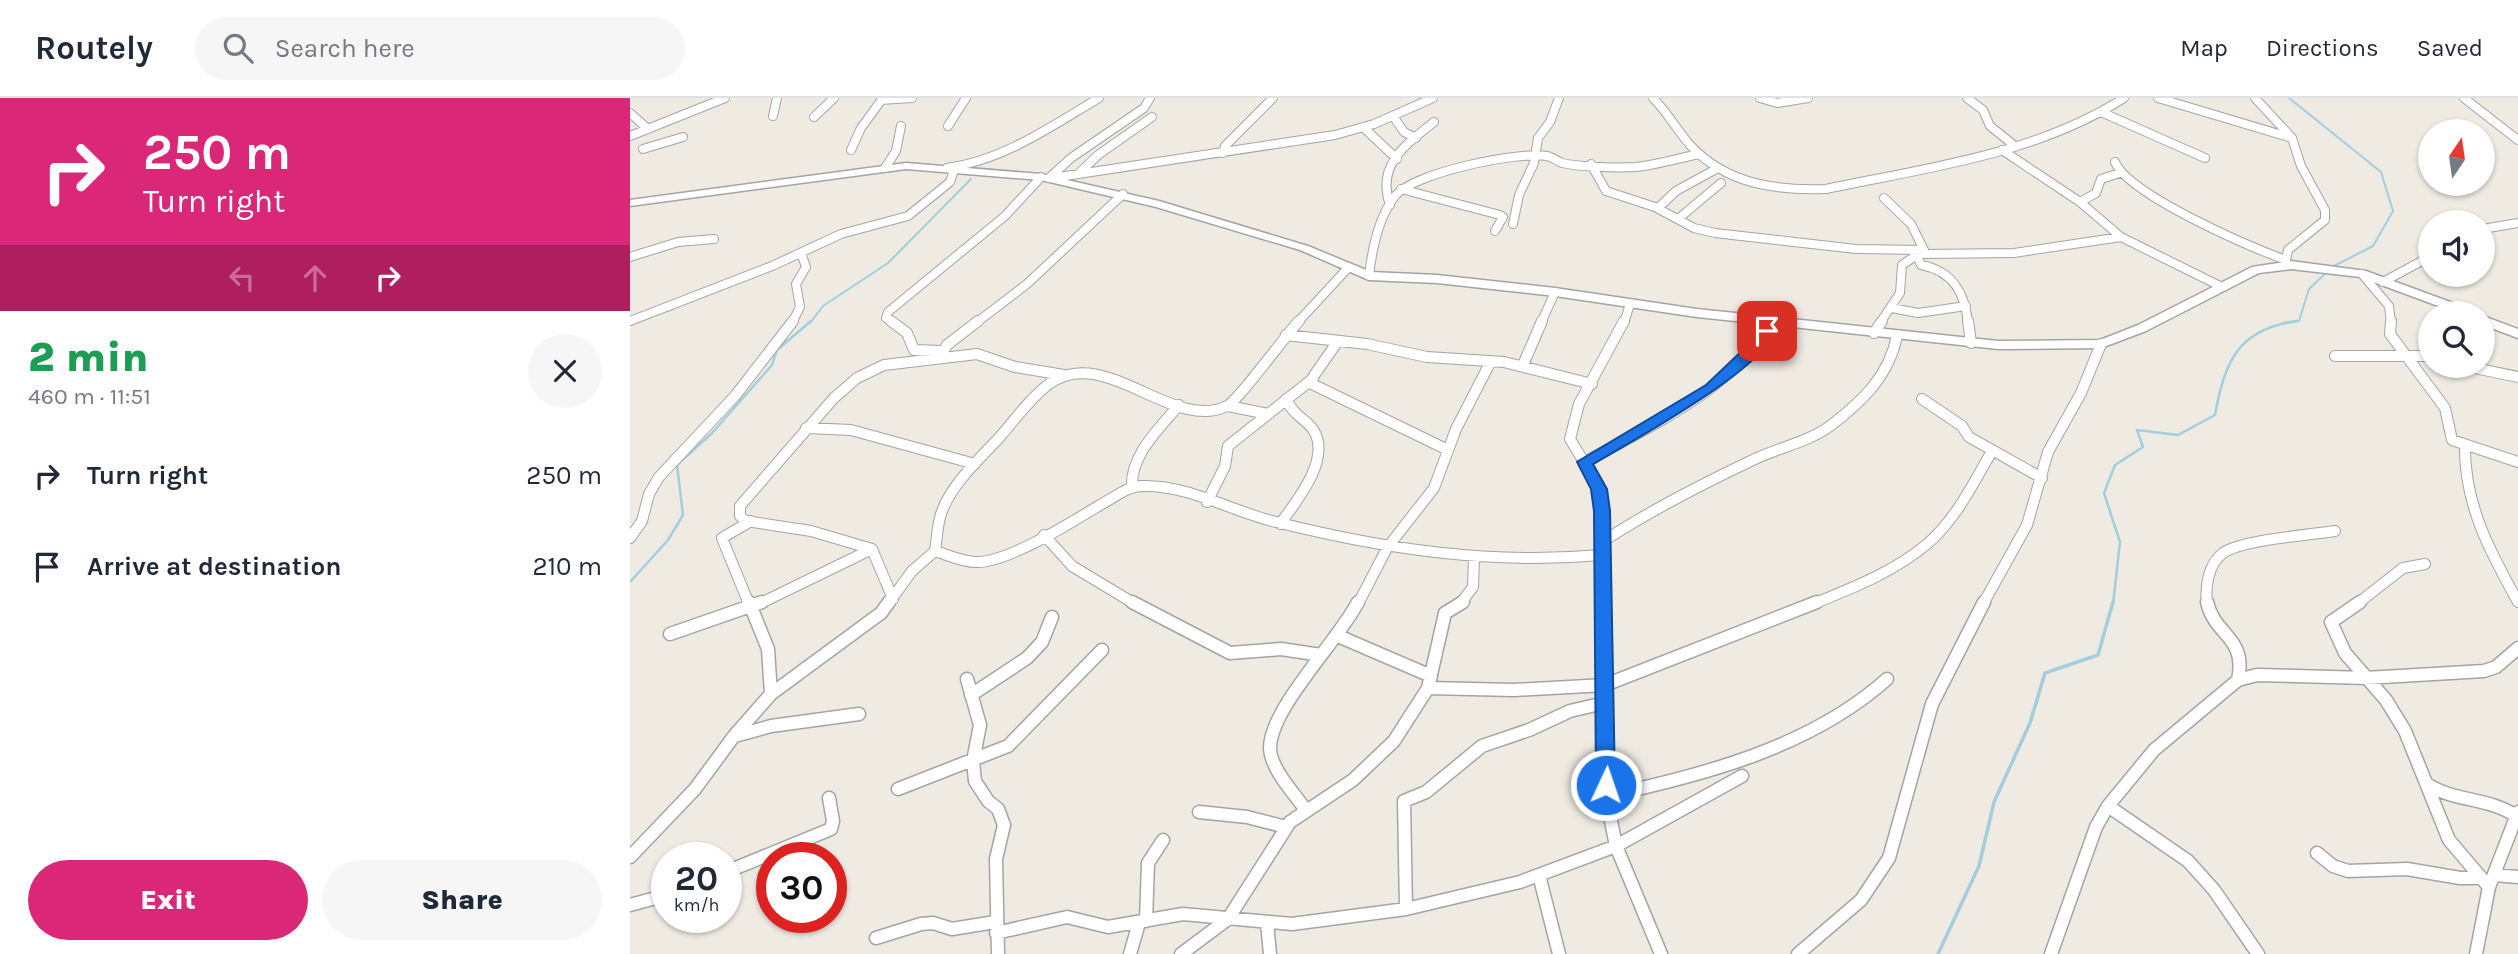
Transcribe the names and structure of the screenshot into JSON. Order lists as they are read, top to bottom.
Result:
{
  "north": "top",
  "page": {
    "header": "Routely",
    "search": "Search here",
    "nav": ["Map", "Directions", "Saved"],
    "turn": ["250 m", "Turn right"],
    "heading": ["2 min", "460 m · 11:51"],
    "list": [
      {
        "name": "Turn right",
        "value": "250 m"
      },
      {
        "name": "Arrive at destination",
        "value": "210 m"
      }
    ],
    "speed": "20 km/h",
    "limit": "30",
    "buttons": ["Exit", "Share"]
  }
}
